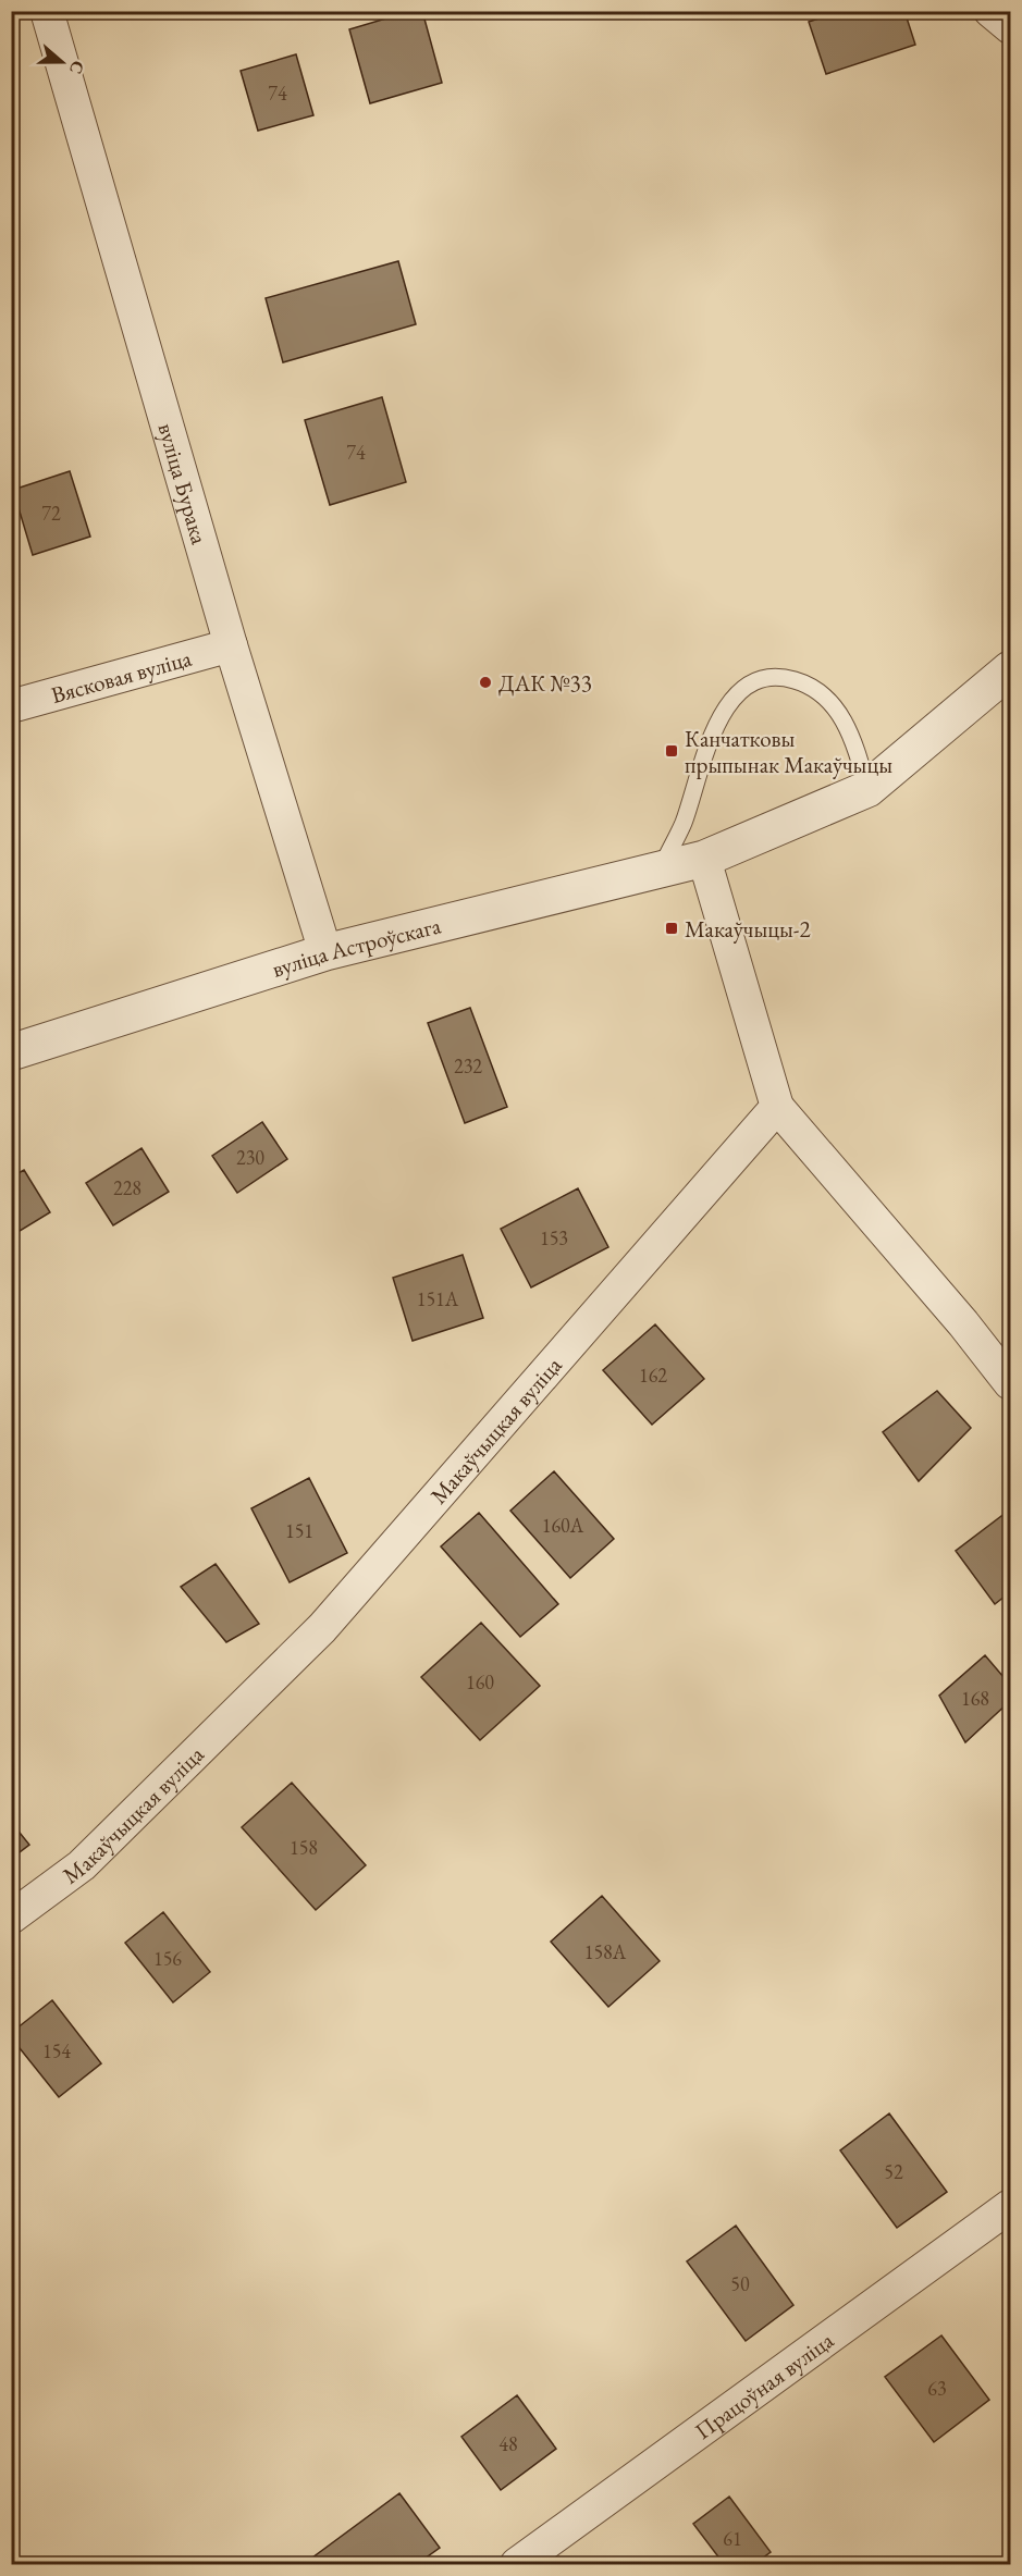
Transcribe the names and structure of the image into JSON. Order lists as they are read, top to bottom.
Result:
{
  "streets": {
    "street": [
      "вуліца Бурака",
      "Вясковая вуліца",
      "вуліца Астроўскага",
      "Макаўчыцкая вуліца",
      "Працоўная вуліца"
    ]
  },
  "crossings": [
    ["вуліца Бурака", "Вясковая вуліца"],
    ["вуліца Бурака", "вуліца Астроўскага"]
  ],
  "places": {
    "other": ["ДАК №33"],
    "transit": ["Канчатковы прыпынак Макаўчыцы", "Макаўчыцы-2"]
  },
  "house_numbers": [
    "74",
    "74",
    "72",
    "232",
    "230",
    "228",
    "153",
    "151А",
    "162",
    "160А",
    "151",
    "160",
    "168",
    "158",
    "158А",
    "156",
    "154",
    "52",
    "50",
    "63",
    "48",
    "61"
  ],
  "north": "right"
}
